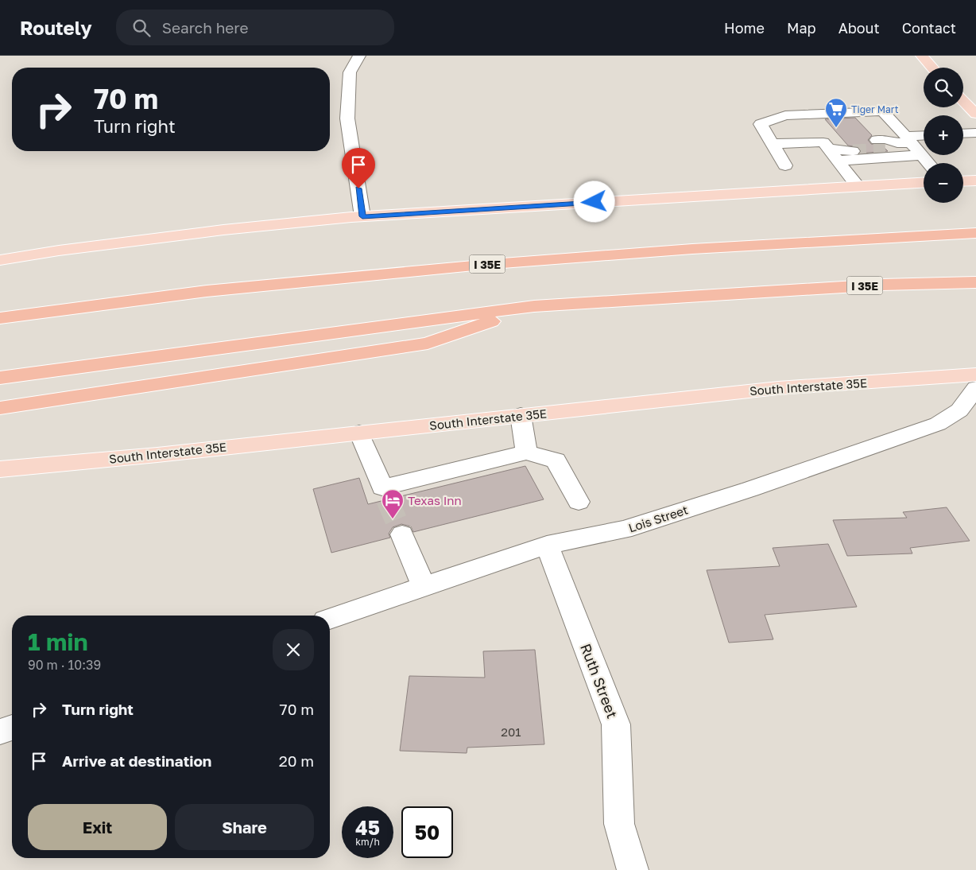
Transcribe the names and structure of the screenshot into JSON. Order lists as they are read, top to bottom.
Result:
{
  "streets": {
    "highway": ["I 35E"],
    "main road": ["South Interstate 35E"],
    "street": ["Lois Street", "Ruth Street"]
  },
  "crossings": [
    ["Lois Street", "Ruth Street"]
  ],
  "places": {
    "supermarket": ["Tiger Mart"],
    "hotel": ["Texas Inn"]
  },
  "house_numbers": ["201"],
  "page": {
    "header": "Routely",
    "search": "Search here",
    "nav": [
      "Home",
      "Map",
      "About",
      "Contact"
    ],
    "map_buttons": ["+", "−"],
    "turn": ["70 m", "Turn right"],
    "heading": ["1 min", "90 m · 10:39"],
    "list": [
      {
        "name": "Turn right",
        "value": "70 m"
      },
      {
        "name": "Arrive at destination",
        "value": "20 m"
      }
    ],
    "buttons": ["Exit", "Share"],
    "speed": "45 km/h",
    "limit": "50"
  }
}
